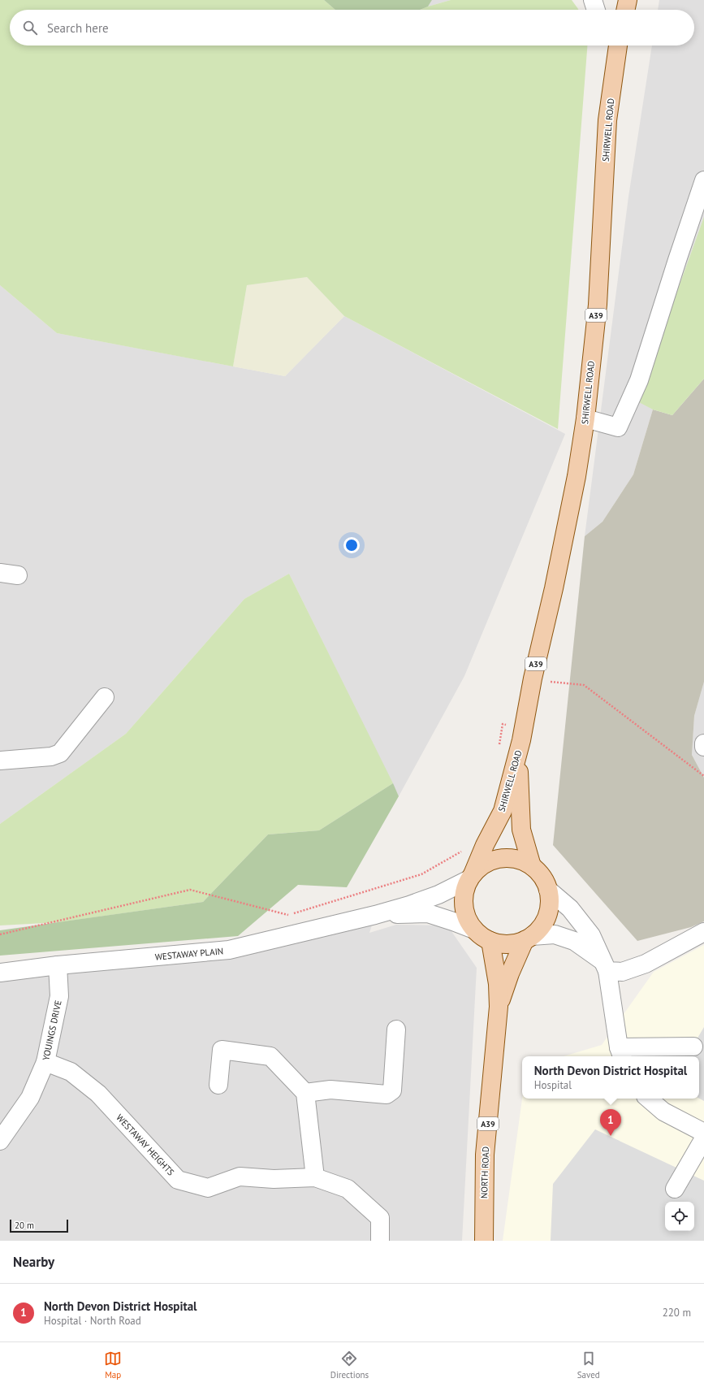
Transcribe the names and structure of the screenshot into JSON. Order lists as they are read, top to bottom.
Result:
{
  "streets": {
    "main road": ["SHIRWELL ROAD", "A39", "NORTH ROAD"],
    "street": ["WESTAWAY PLAIN", "YOUINGS DRIVE", "WESTAWAY HEIGHTS"]
  },
  "crossings": [
    ["SHIRWELL ROAD", "WESTAWAY PLAIN"],
    ["SHIRWELL ROAD", "NORTH ROAD"],
    ["WESTAWAY PLAIN", "YOUINGS DRIVE"],
    ["WESTAWAY PLAIN", "NORTH ROAD"],
    ["YOUINGS DRIVE", "WESTAWAY HEIGHTS"]
  ],
  "scale_bar": "20 m",
  "page": {
    "search": "Search here",
    "popup": ["North Devon District Hospital", "Hospital"],
    "pins": "1",
    "scale": "20 m",
    "heading": "Nearby",
    "list": [
      {
        "mark": "1",
        "name": "North Devon District Hospital",
        "note": "Hospital · North Road",
        "value": "220 m"
      }
    ],
    "nav": ["Map", "Directions", "Saved"]
  }
}
